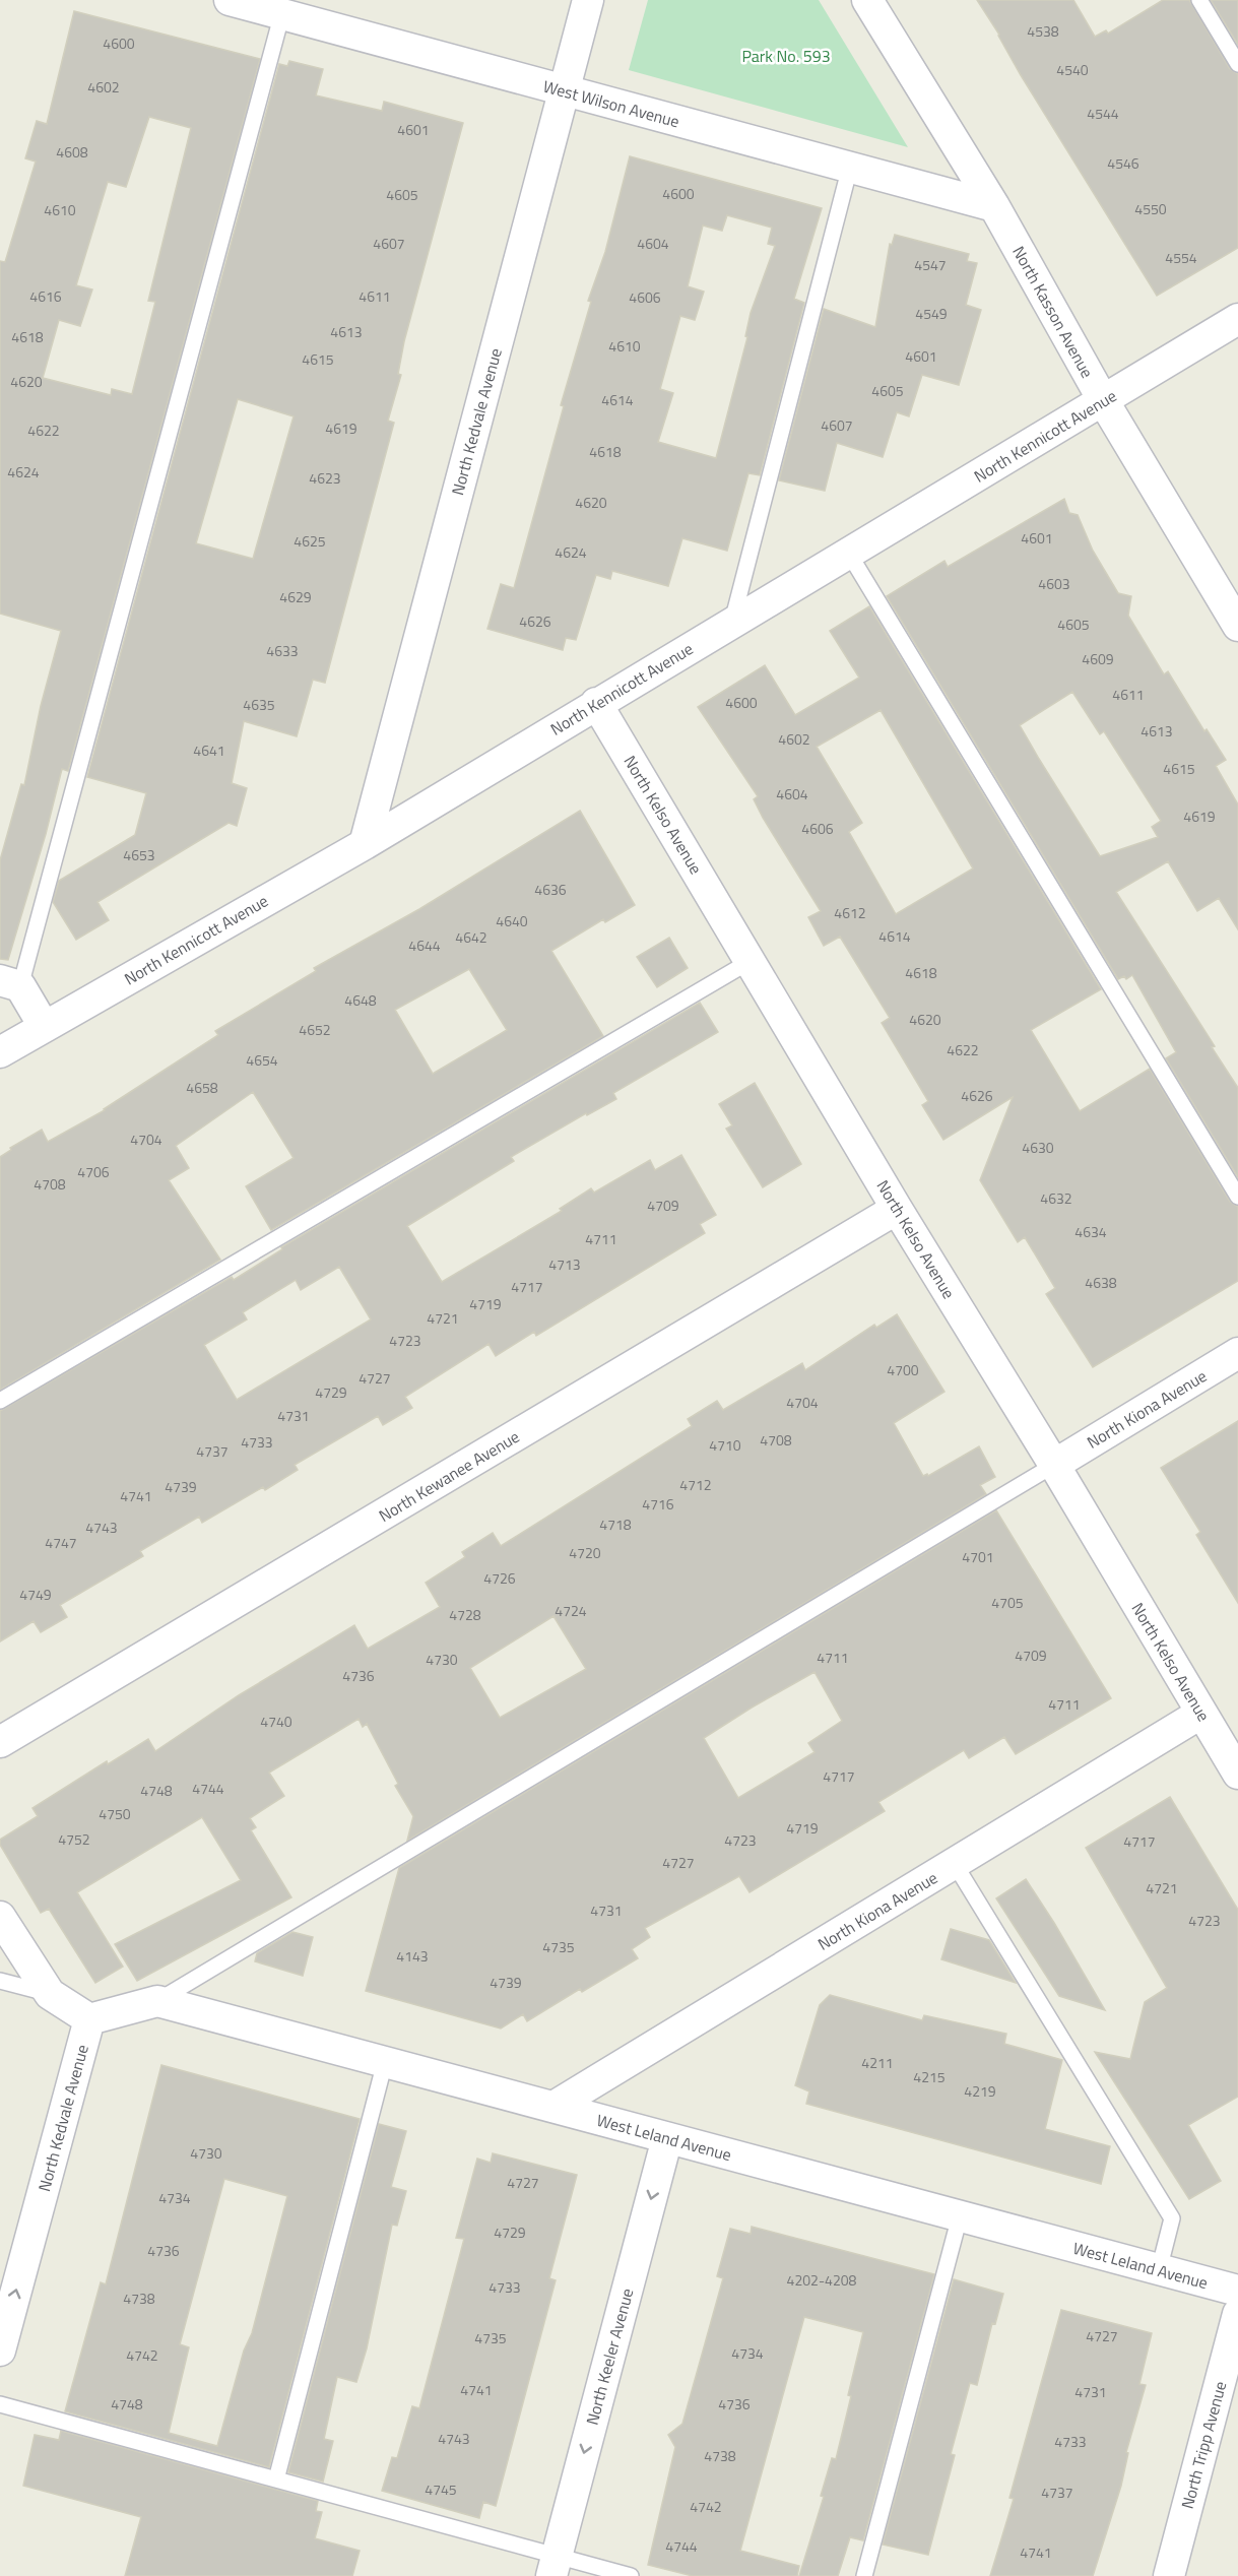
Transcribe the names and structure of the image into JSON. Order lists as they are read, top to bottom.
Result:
{
  "streets": {
    "street": [
      "West Wilson Avenue",
      "North Kasson Avenue",
      "North Kedvale Avenue",
      "North Kennicott Avenue",
      "North Kelso Avenue",
      "North Kiona Avenue",
      "North Kewanee Avenue",
      "West Leland Avenue",
      "North Keeler Avenue",
      "North Tripp Avenue"
    ]
  },
  "crossings": [
    ["West Wilson Avenue", "North Kasson Avenue"],
    ["West Wilson Avenue", "North Kedvale Avenue"],
    ["North Kasson Avenue", "North Kennicott Avenue"],
    ["North Kedvale Avenue", "North Kennicott Avenue"],
    ["North Kennicott Avenue", "North Kelso Avenue"],
    ["North Kelso Avenue", "North Kiona Avenue"],
    ["North Kelso Avenue", "North Kewanee Avenue"],
    ["North Kiona Avenue", "West Leland Avenue"],
    ["West Leland Avenue", "North Keeler Avenue"]
  ],
  "one_way": ["North Keeler Avenue"],
  "parks": ["Park No. 593"],
  "house_numbers": [
    "4538",
    "4600",
    "4540",
    "4602",
    "4544",
    "4601",
    "4608",
    "4546",
    "4600",
    "4605",
    "4550",
    "4610",
    "4607",
    "4604",
    "4554",
    "4547",
    "4616",
    "4611",
    "4606",
    "4549",
    "4613",
    "4618",
    "4610",
    "4601",
    "4615",
    "4620",
    "4605",
    "4614",
    "4607",
    "4619",
    "4622",
    "4618",
    "4624",
    "4623",
    "4620",
    "4601",
    "4625",
    "4624",
    "4603",
    "4629",
    "4626",
    "4605",
    "4633",
    "4609",
    "4611",
    "4600",
    "4635",
    "4613",
    "4602",
    "4641",
    "4615",
    "4604",
    "4619",
    "4606",
    "4653",
    "4636",
    "4612",
    "4640",
    "4614",
    "4642",
    "4644",
    "4618",
    "4648",
    "4620",
    "4652",
    "4622",
    "4654",
    "4658",
    "4626",
    "4704",
    "4630",
    "4706",
    "4708",
    "4632",
    "4709",
    "4634",
    "4711",
    "4713",
    "4638",
    "4717",
    "4719",
    "4721",
    "4723",
    "4700",
    "4727",
    "4729",
    "4704",
    "4731",
    "4708",
    "4733",
    "4710",
    "4737",
    "4712",
    "4739",
    "4741",
    "4716",
    "4718",
    "4743",
    "4747",
    "4720",
    "4701",
    "4726",
    "4749",
    "4705",
    "4724",
    "4728",
    "4709",
    "4711",
    "4730",
    "4736",
    "4711",
    "4740",
    "4717",
    "4744",
    "4748",
    "4750",
    "4719",
    "4752",
    "4723",
    "4717",
    "4727",
    "4721",
    "4731",
    "4723",
    "4735",
    "4143",
    "4739",
    "4211",
    "4215",
    "4219",
    "4730",
    "4727",
    "4734",
    "4729",
    "4736",
    "4202-4208",
    "4733",
    "4738",
    "4727",
    "4735",
    "4734",
    "4742",
    "4741",
    "4731",
    "4748",
    "4736",
    "4743",
    "4733",
    "4738",
    "4745",
    "4737",
    "4742",
    "4744",
    "4741"
  ]
}
